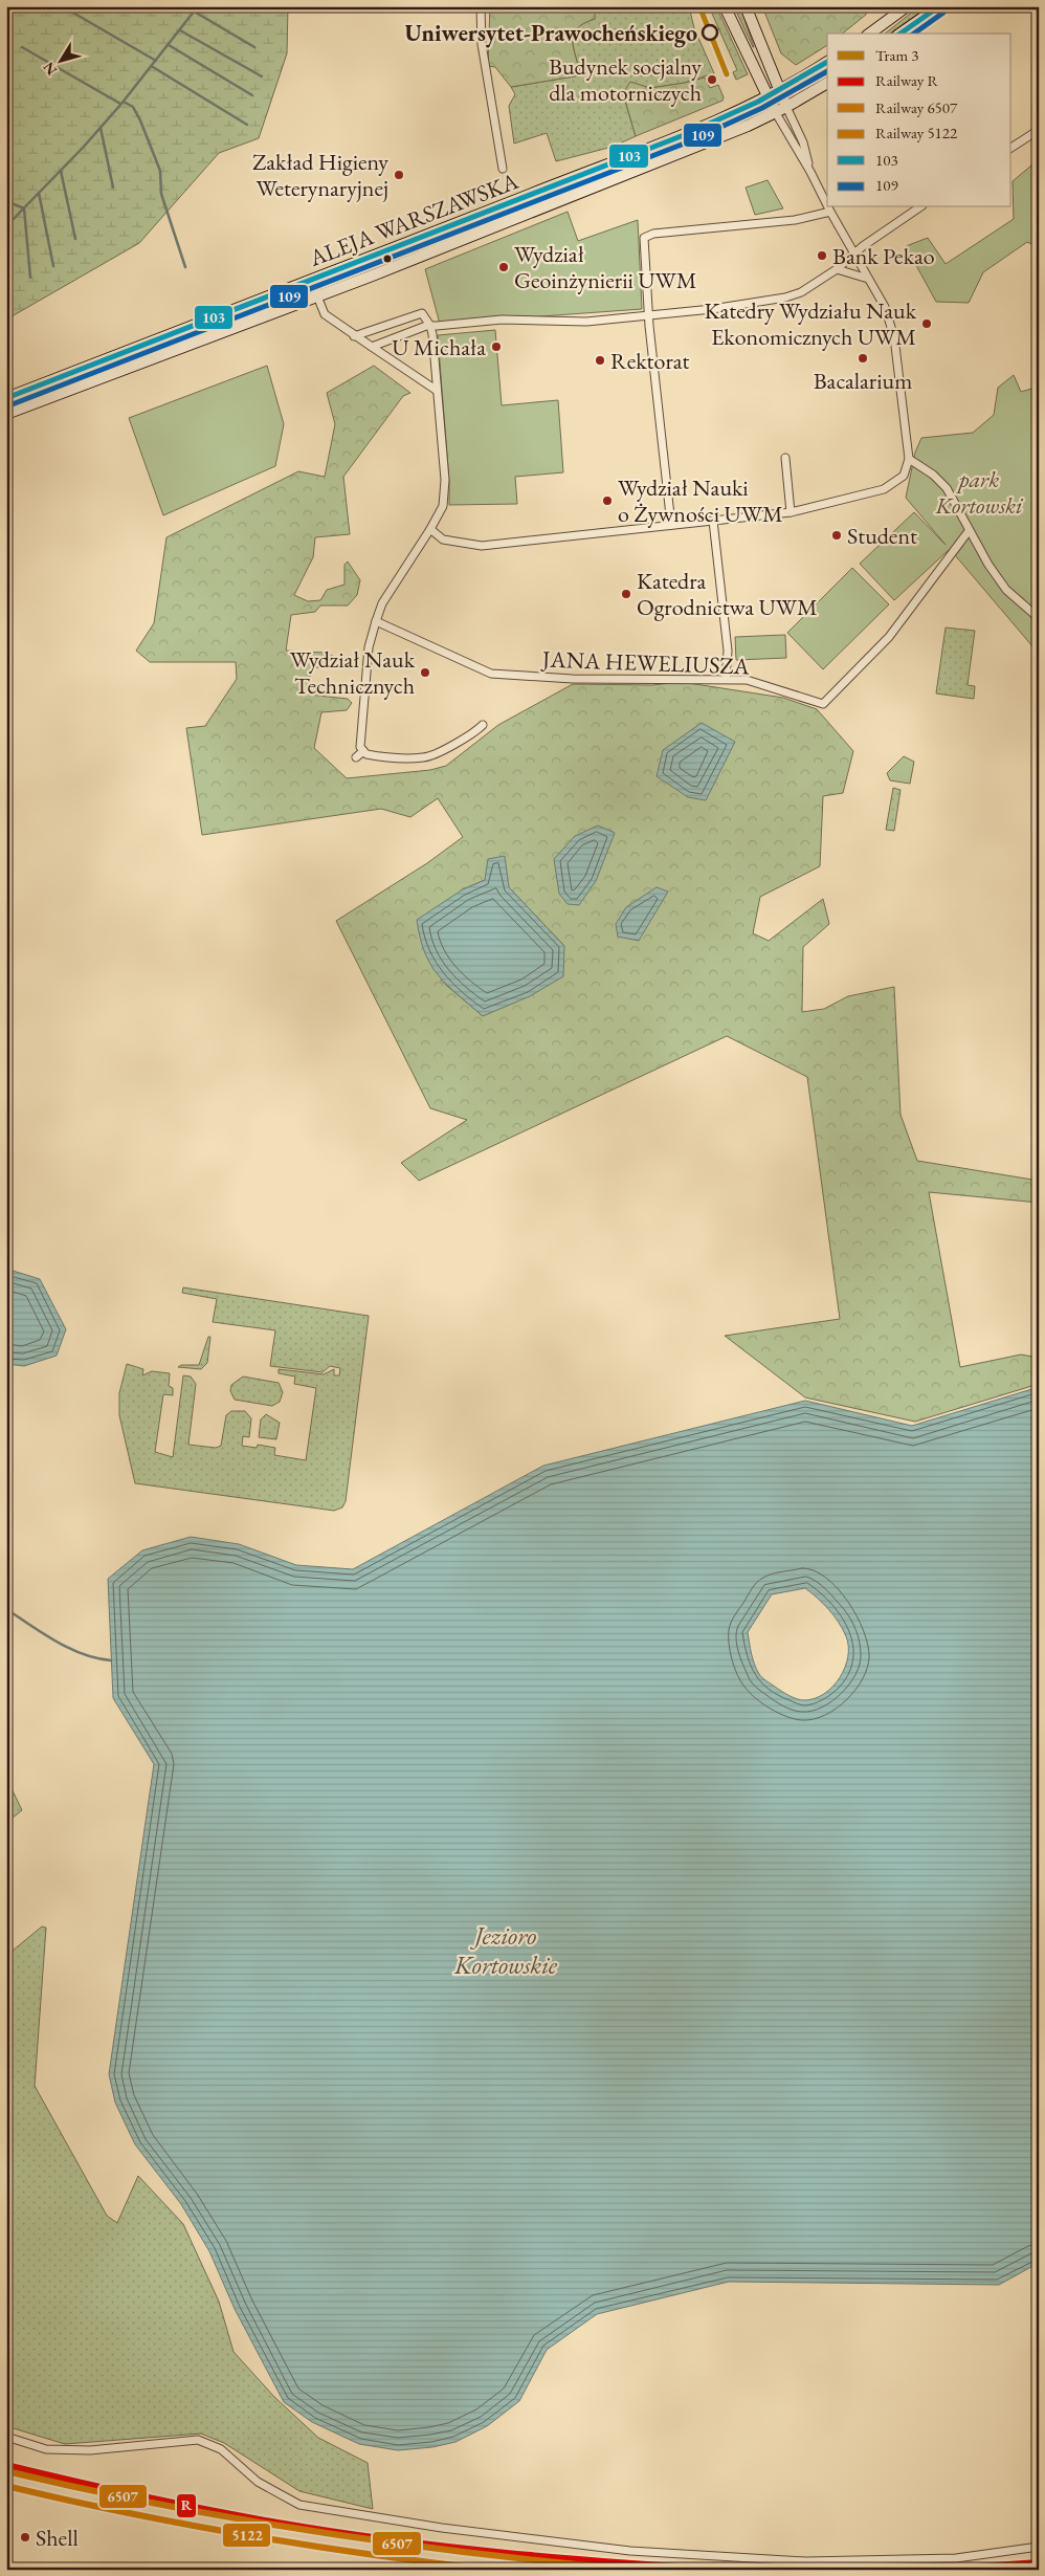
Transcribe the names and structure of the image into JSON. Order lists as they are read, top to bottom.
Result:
{
  "streets": {
    "main road": ["ALEJA WARSZAWSKA"],
    "street": ["JANA HEWELIUSZA"]
  },
  "water": ["Jezioro Kortowskie"],
  "parks": ["park Kortowski"],
  "places": [
    "Uniwersytet-Prawocheńskiego",
    "Budynek socjalny dla motorniczych",
    "Zakład Higieny Weterynaryjnej",
    "Bank Pekao",
    "Wydział Geoinżynierii UWM",
    "Katedry Wydziału Nauk Ekonomicznych UWM",
    "U Michała",
    "Bacalarium",
    "Rektorat",
    "Wydział Nauki o Żywności UWM",
    "Student",
    "Katedra Ogrodnictwa UWM",
    "Wydział Nauk Technicznych",
    "Shell"
  ],
  "lines": [
    "tram line 3",
    "transit line 103",
    "transit line 109",
    "rail line R",
    "rail line 6507",
    "rail line 5122"
  ],
  "legend": [
    "Tram 3",
    "Railway R",
    "Railway 6507",
    "Railway 5122",
    "103",
    "109"
  ],
  "north": "bottom left"
}
